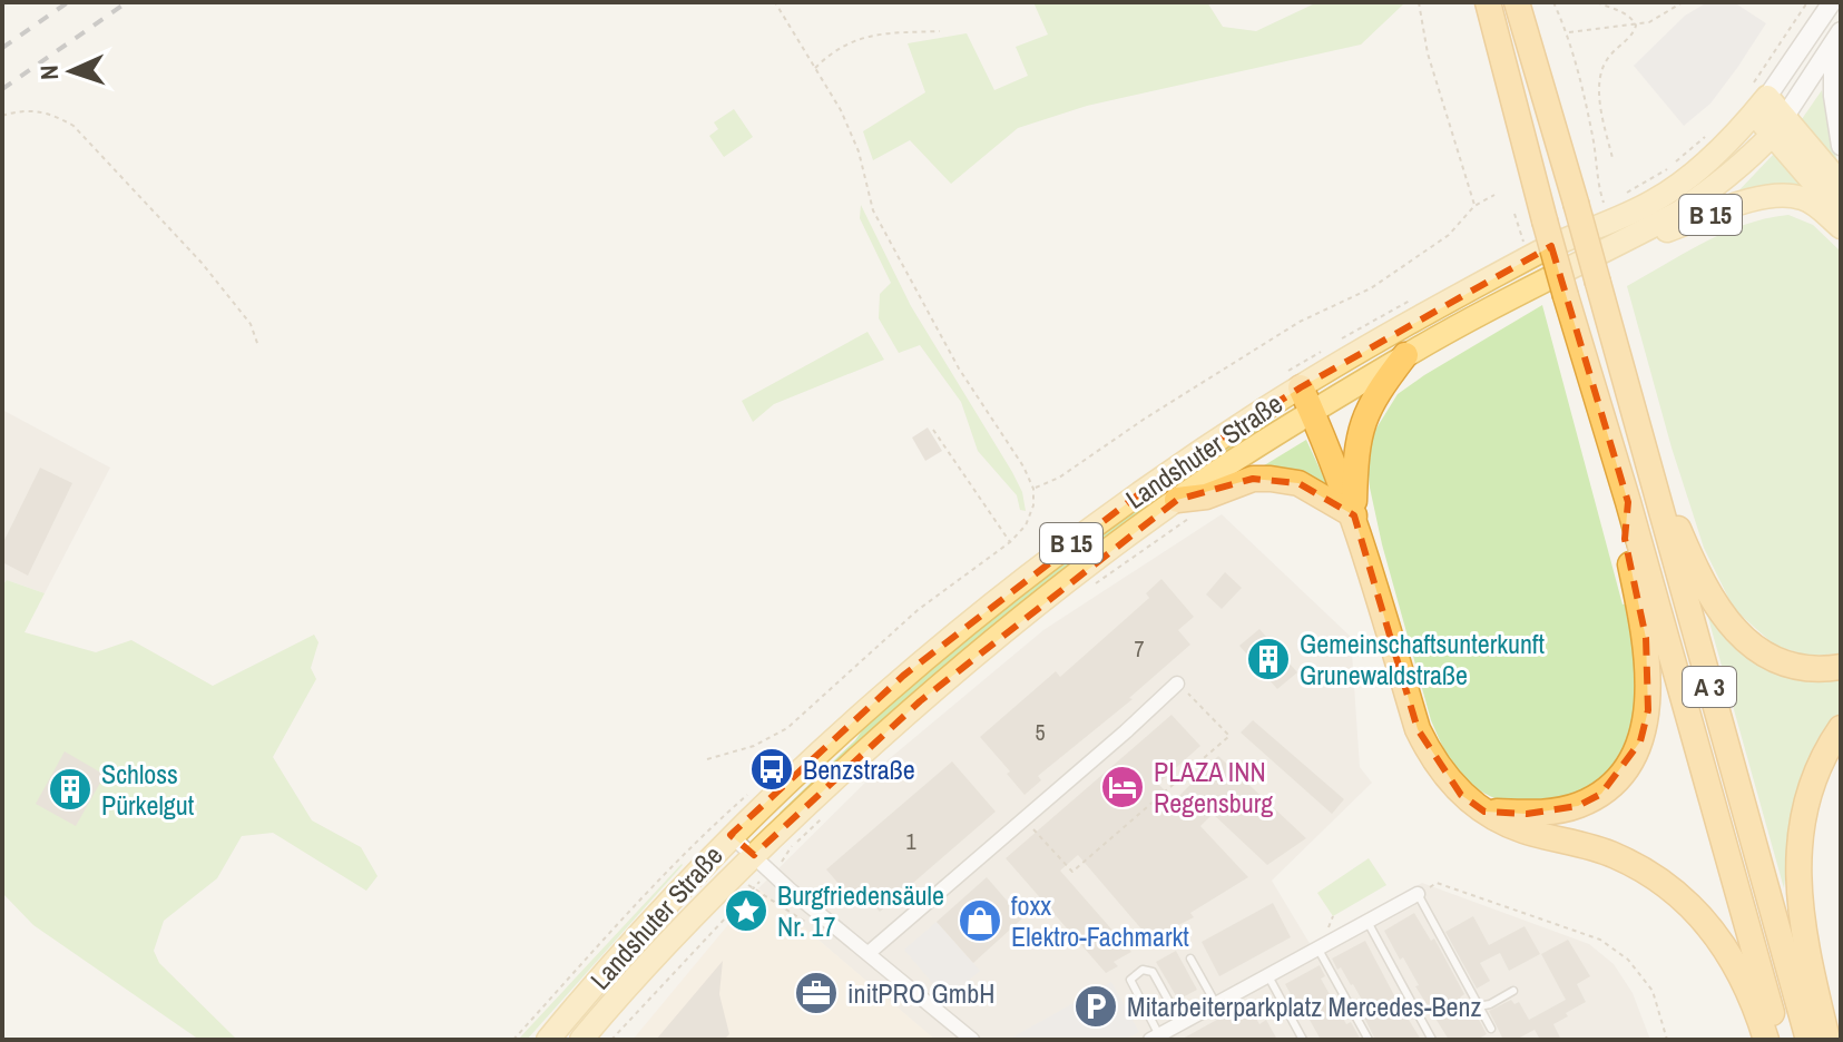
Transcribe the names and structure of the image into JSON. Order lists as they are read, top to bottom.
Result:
{
  "streets": {
    "highway": ["A 3"],
    "main road": ["B 15", "Landshuter Straße"]
  },
  "crossings": [
    ["B 15", "Landshuter Straße"]
  ],
  "places": {
    "building": ["Gemeinschaftsunterkunft Grunewaldstraße", "Schloss Pürkelgut"],
    "bus stop": ["Benzstraße"],
    "hotel": ["PLAZA INN Regensburg"],
    "place": ["Burgfriedensäule Nr. 17"],
    "shop": ["foxx Elektro-Fachmarkt"],
    "office": ["initPRO GmbH"],
    "parking": ["Mitarbeiterparkplatz Mercedes-Benz"]
  },
  "house_numbers": ["7", "5", "1"],
  "north": "left"
}
